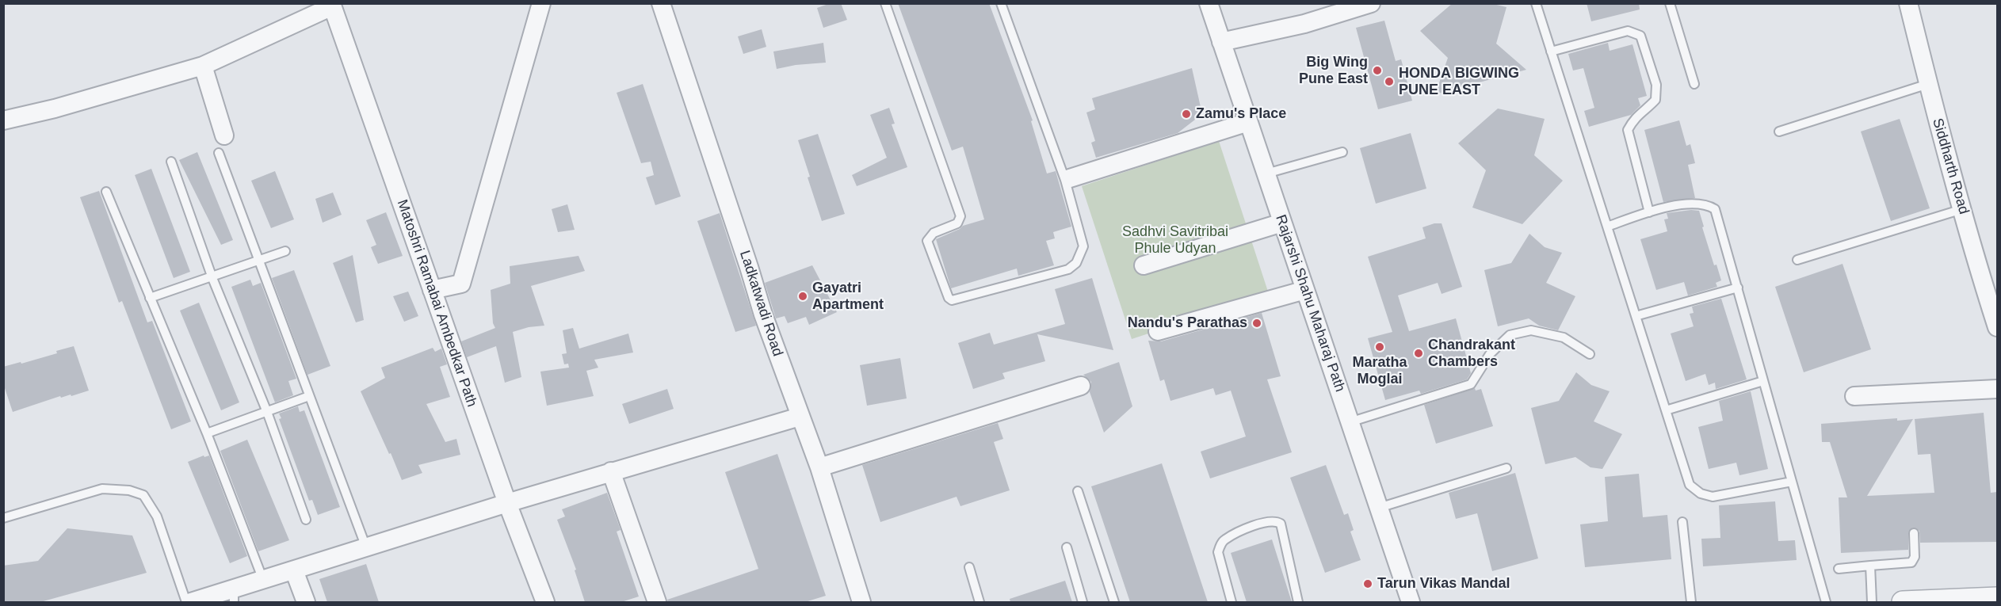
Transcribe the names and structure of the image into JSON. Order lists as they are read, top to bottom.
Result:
{
  "streets": {
    "street": [
      "Siddharth Road",
      "Matoshri Ramabai Ambedkar Path",
      "Ladkatwadi Road",
      "Rajarshi Shahu Maharaj Path"
    ]
  },
  "parks": ["Sadhvi Savitribai Phule Udyan"],
  "places": [
    "Big Wing Pune East",
    "HONDA BIGWING PUNE EAST",
    "Zamu's Place",
    "Gayatri Apartment",
    "Nandu's Parathas",
    "Maratha Moglai",
    "Chandrakant Chambers",
    "Tarun Vikas Mandal"
  ]
}
